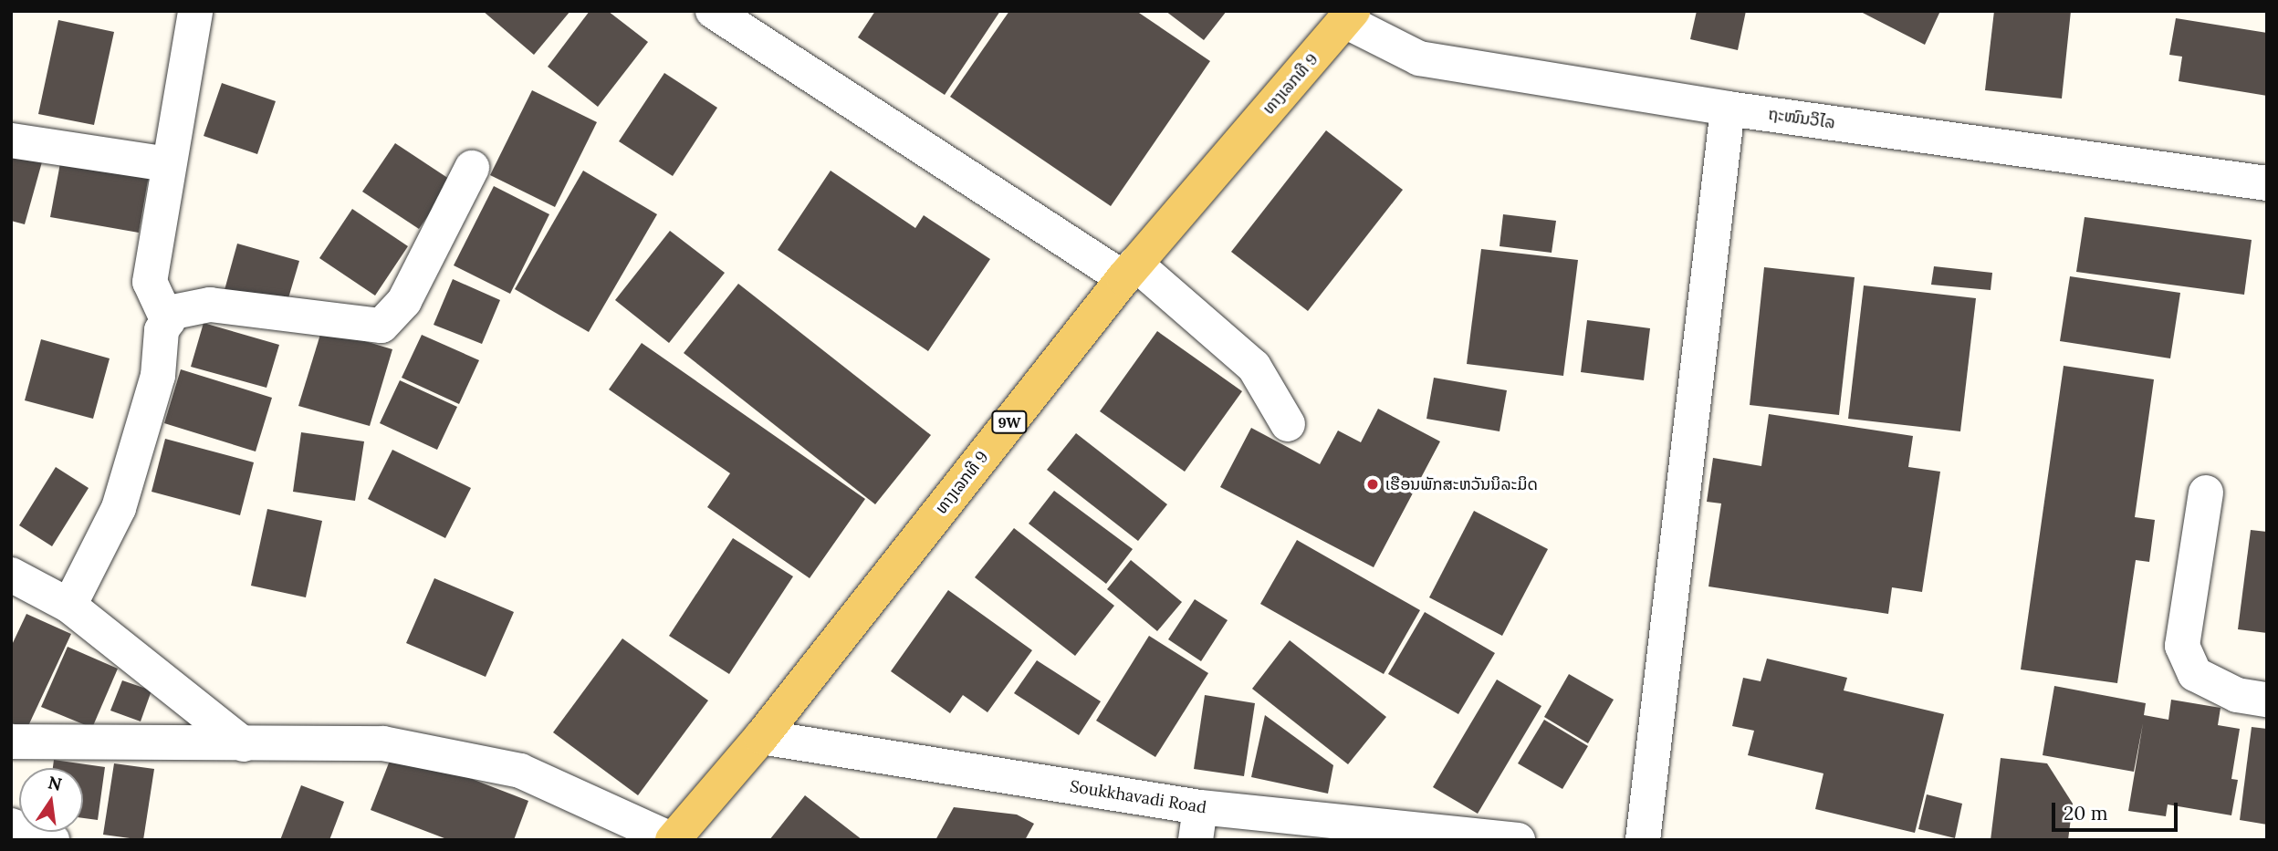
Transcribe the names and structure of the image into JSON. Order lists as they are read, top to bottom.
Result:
{
  "streets": {
    "main road": ["ທາງເລກທີ 9", "9W"],
    "street": ["ຖະໜົນວິໄລ", "Soukkhavadi Road"]
  },
  "crossings": [
    ["ທາງເລກທີ 9", "ຖະໜົນວິໄລ"],
    ["ທາງເລກທີ 9", "Soukkhavadi Road"]
  ],
  "places": ["ເຮືອນພັກສະຫວັນນິລະມິດ"],
  "scale_bar": "20 m",
  "north": "top"
}
